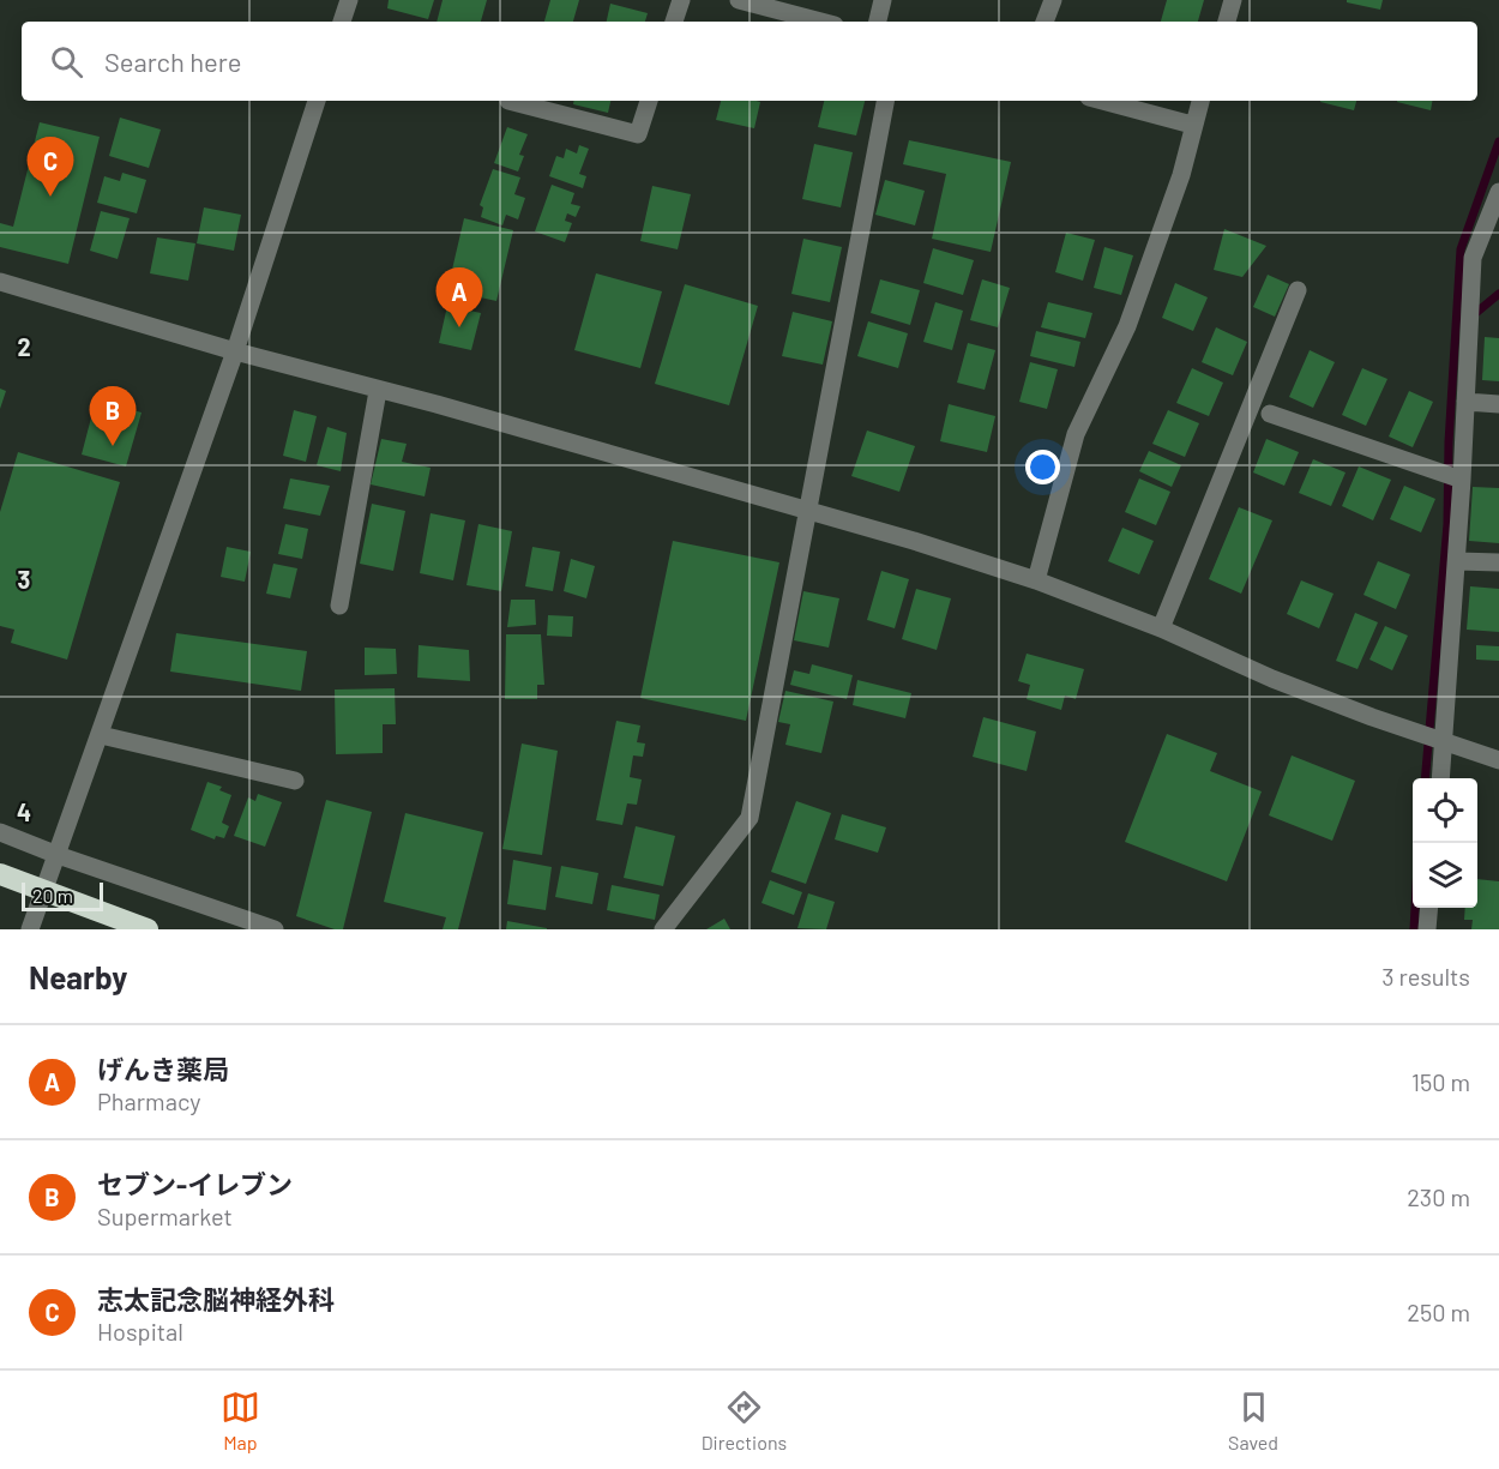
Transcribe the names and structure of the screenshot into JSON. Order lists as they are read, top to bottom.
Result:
{
  "scale_bar": "20 m",
  "page": {
    "search": "Search here",
    "pins": ["C", "A", "B"],
    "scale": "20 m",
    "heading": ["Nearby", "3 results"],
    "list": [
      {
        "mark": "A",
        "name": "げんき薬局",
        "note": "Pharmacy",
        "value": "150 m"
      },
      {
        "mark": "B",
        "name": "セブン-イレブン",
        "note": "Supermarket",
        "value": "230 m"
      },
      {
        "mark": "C",
        "name": "志太記念脳神経外科",
        "note": "Hospital",
        "value": "250 m"
      }
    ],
    "nav": ["Map", "Directions", "Saved"]
  },
  "grid": {
    "rows": ["2", "3", "4"]
  }
}
